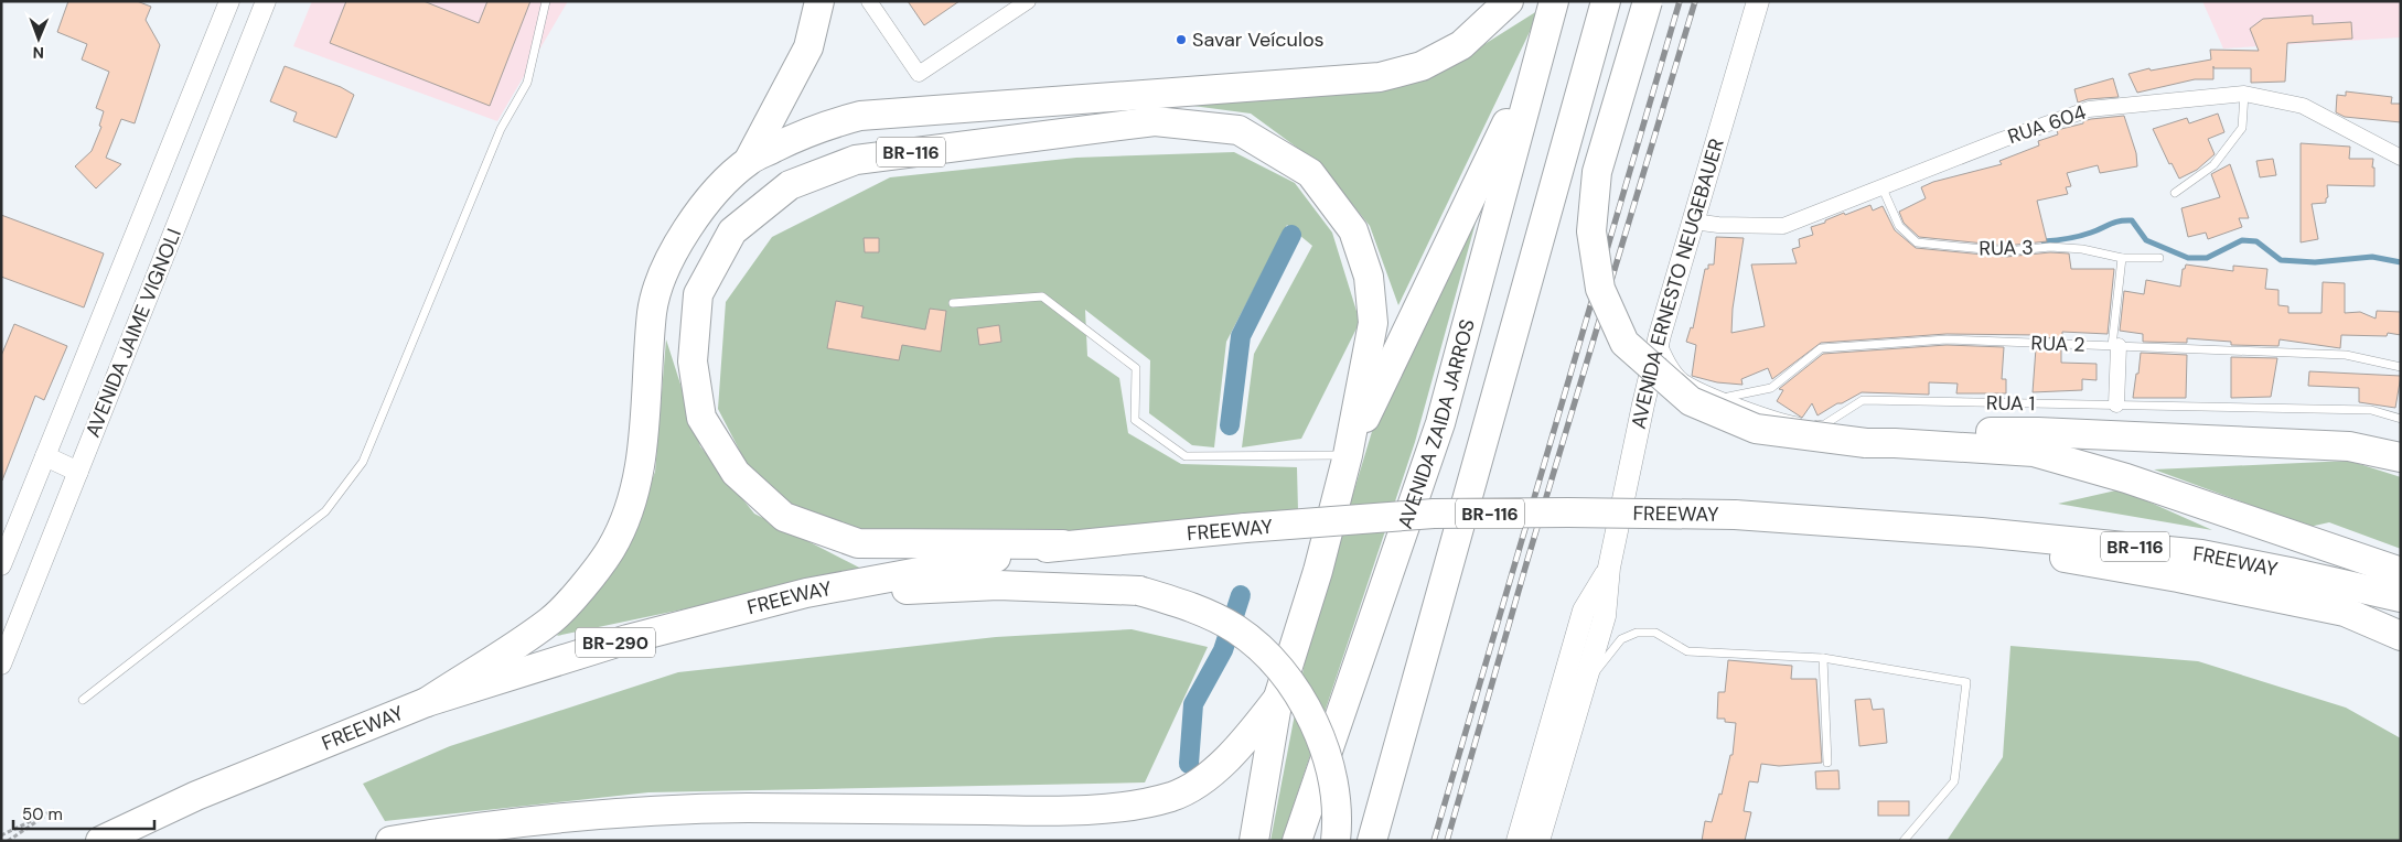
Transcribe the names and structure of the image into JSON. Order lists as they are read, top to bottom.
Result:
{
  "streets": {
    "highway": [
      "BR-116",
      "AVENIDA ZAIDA JARROS",
      "FREEWAY",
      "BR-290"
    ],
    "main road": ["AVENIDA ERNESTO NEUGEBAUER"],
    "street": ["RUA 604", "AVENIDA JAIME VIGNOLI"],
    "lane": ["RUA 3", "RUA 2", "RUA 1"]
  },
  "crossings": [
    ["RUA 604", "RUA 3"],
    ["RUA 604", "AVENIDA ERNESTO NEUGEBAUER"],
    ["BR-116", "FREEWAY"]
  ],
  "places": ["Savar Veículos"],
  "scale_bar": "50 m",
  "north": "bottom"
}
